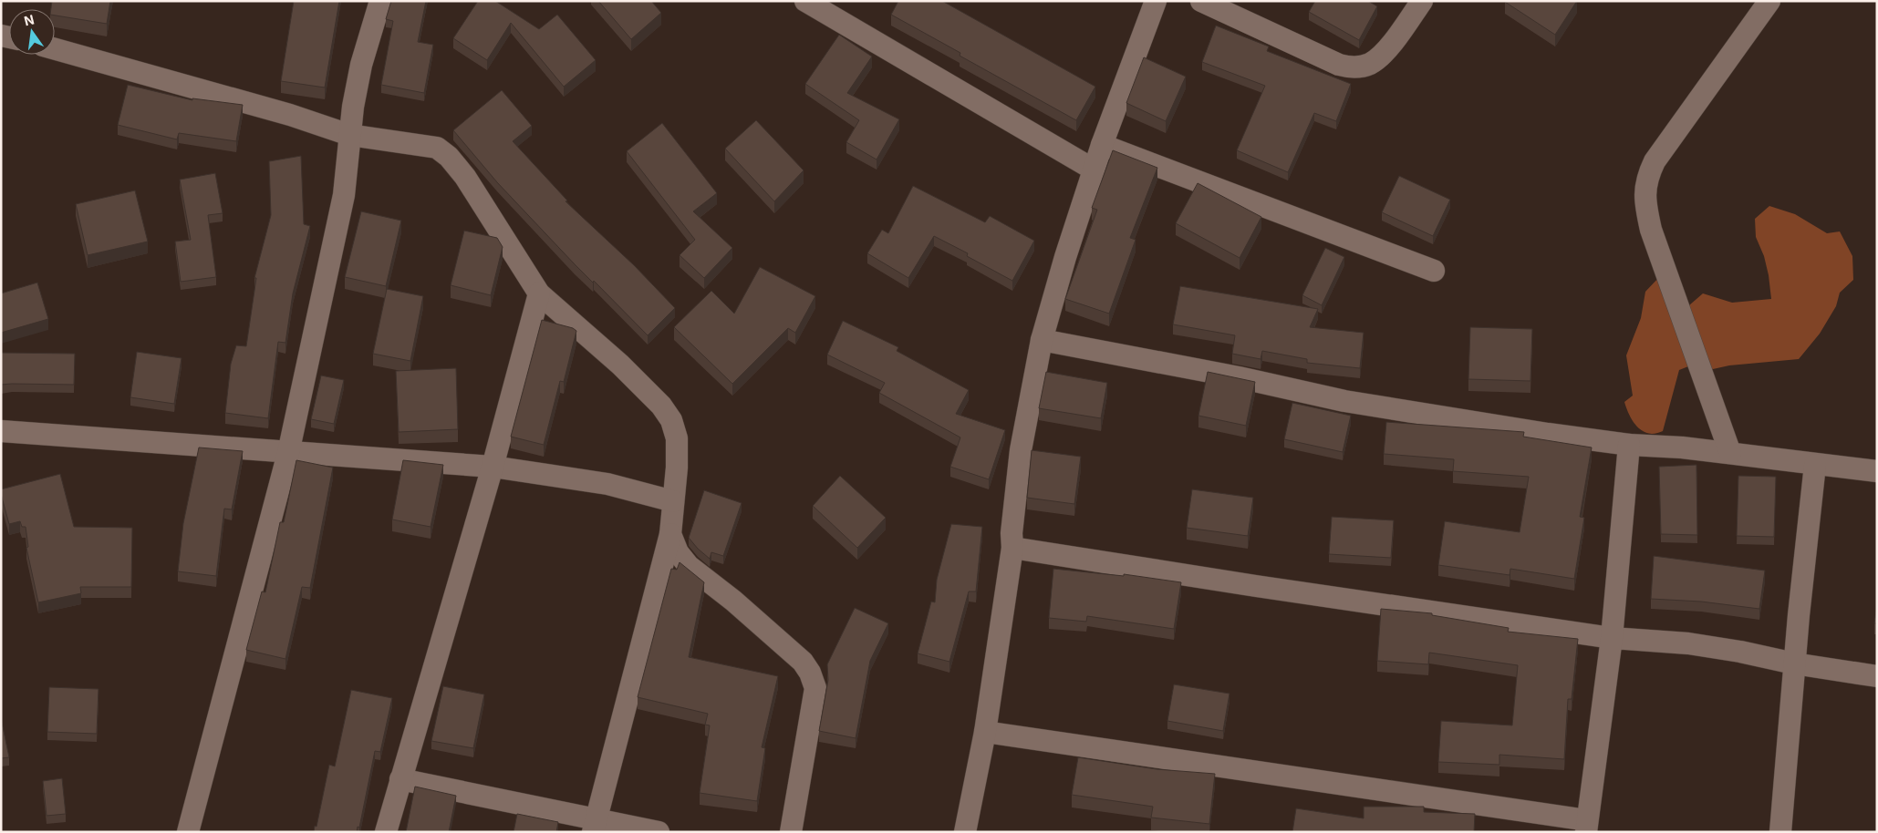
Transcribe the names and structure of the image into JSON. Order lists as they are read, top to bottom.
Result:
{
  "north": "top"
}
